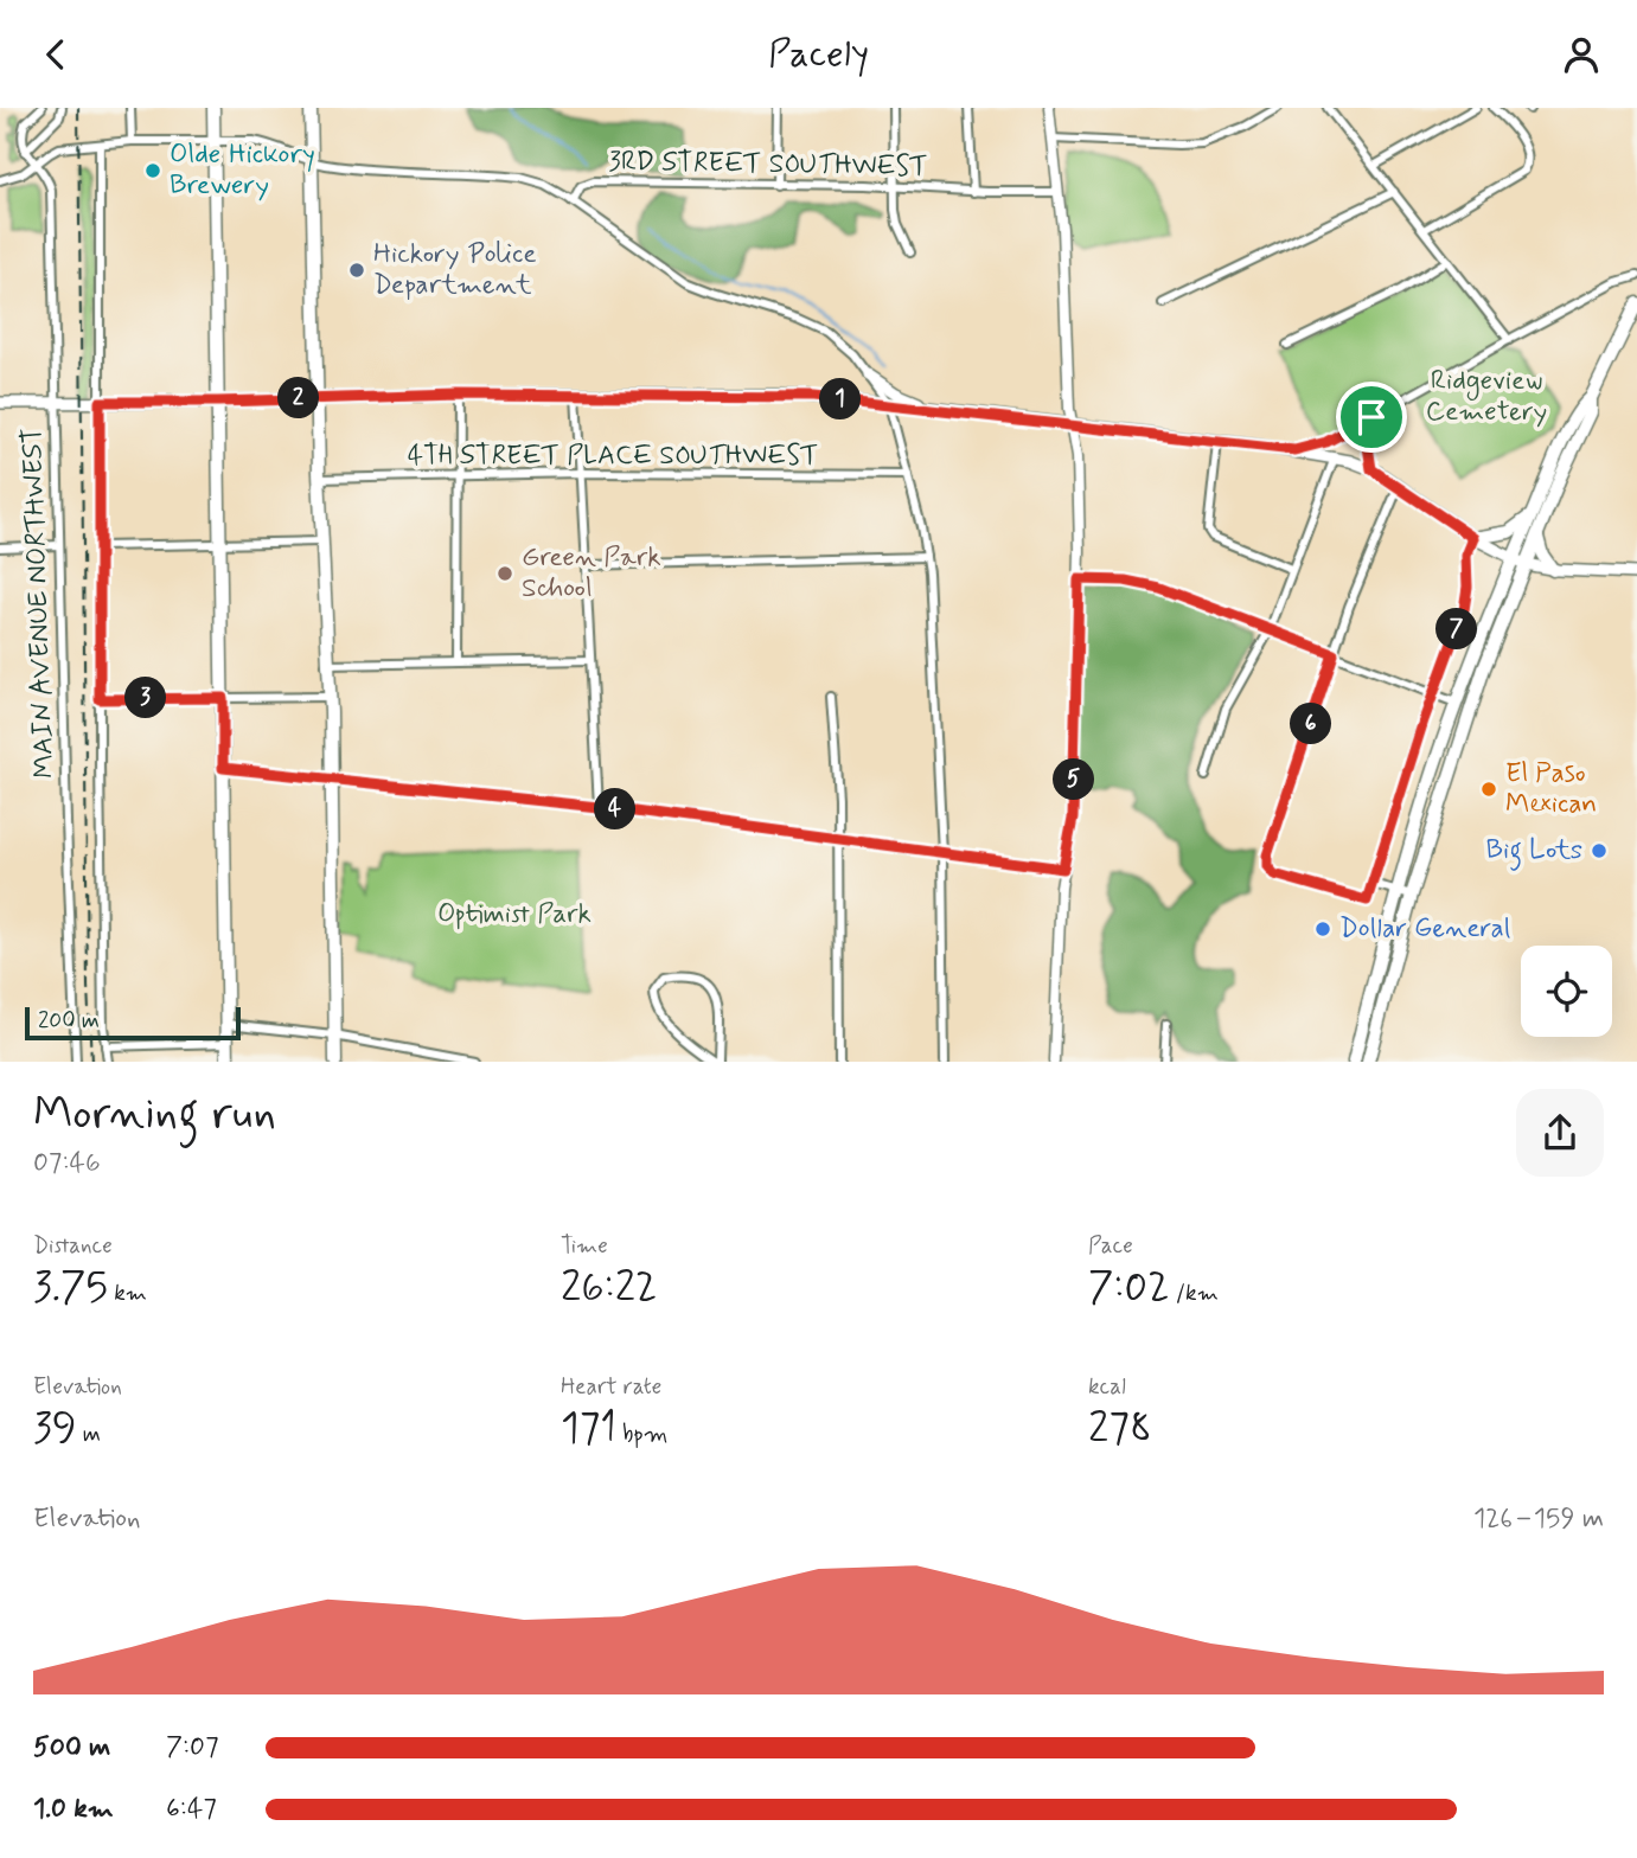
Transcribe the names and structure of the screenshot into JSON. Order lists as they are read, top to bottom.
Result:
{
  "streets": {
    "street": ["3RD STREET SOUTHWEST", "4TH STREET PLACE SOUTHWEST", "MAIN AVENUE NORTHWEST"]
  },
  "parks": ["Ridgeview Cemetery", "Optimist Park"],
  "places": [
    "Olde Hickory Brewery",
    "Hickory Police Department",
    "Green Park School",
    "El Paso Mexican",
    "Big Lots",
    "Dollar General"
  ],
  "scale_bar": "200 m",
  "page": {
    "header": "Pacely",
    "pins": [
      "2",
      "1",
      "7",
      "3",
      "6",
      "5",
      "4"
    ],
    "scale": "200 m",
    "heading": ["Morning run", "07:46"],
    "stats": [
      ["Distance", "3.75 km"],
      ["Time", "26:22"],
      ["Pace", "7:02 /km"],
      ["Elevation", "39 m"],
      ["Heart rate", "171 bpm"],
      ["kcal", "278"]
    ],
    "chart": ["Elevation", "126–159 m"],
    "list": [
      {
        "name": "500 m",
        "note": "7:07"
      },
      {
        "name": "1.0 km",
        "note": "6:47"
      }
    ]
  }
}
